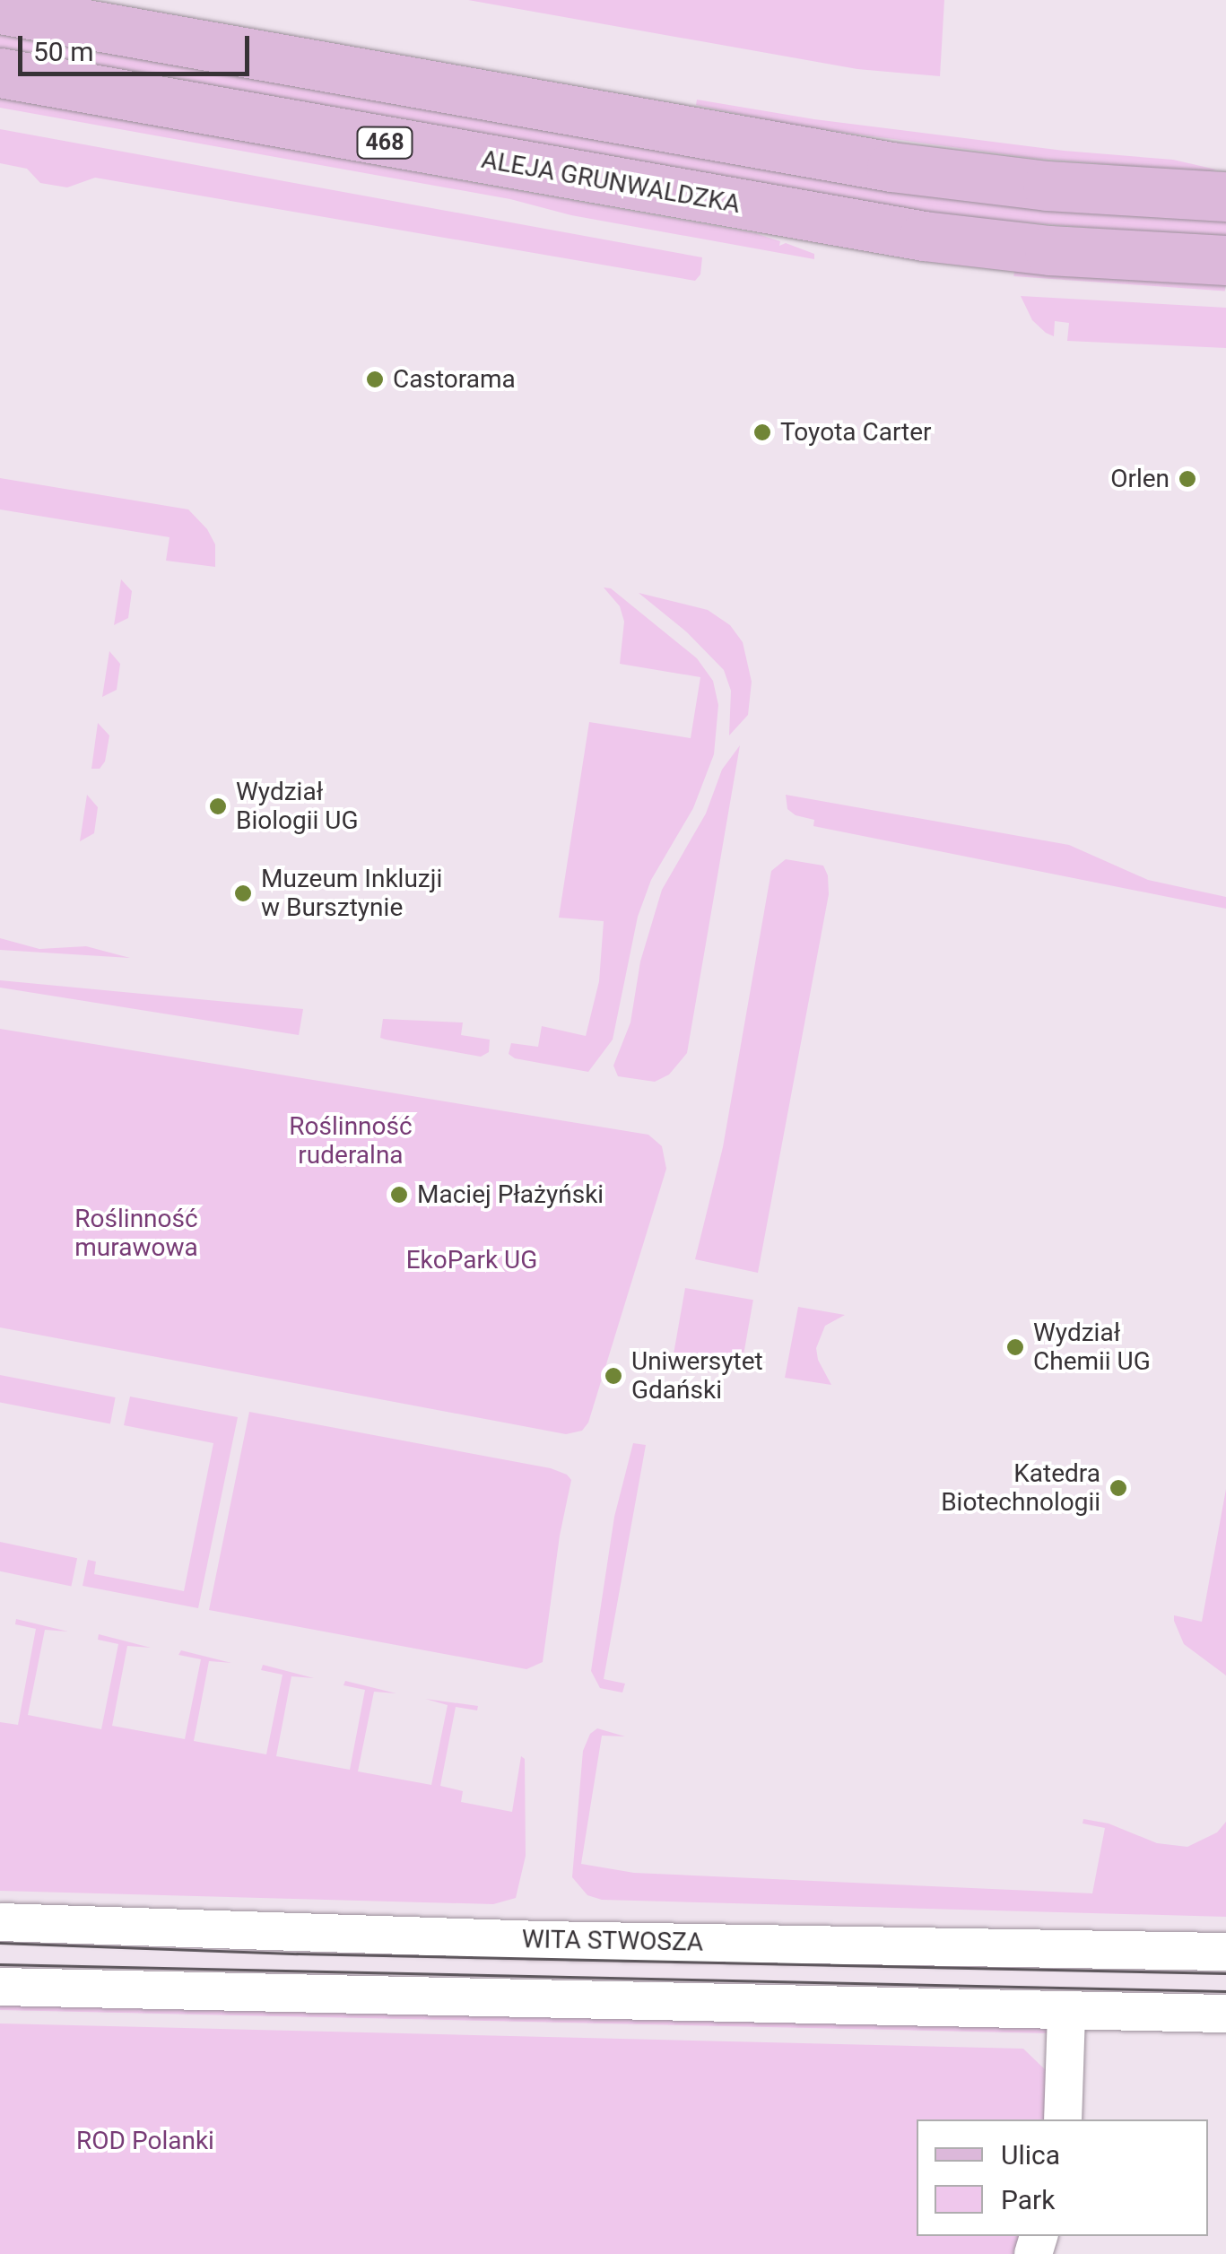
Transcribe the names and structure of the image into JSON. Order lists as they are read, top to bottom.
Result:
{
  "streets": {
    "main road": ["468", "ALEJA GRUNWALDZKA"],
    "street": ["WITA STWOSZA"]
  },
  "parks": [
    "Roślinność ruderalna",
    "Roślinność murawowa",
    "EkoPark UG",
    "ROD Polanki"
  ],
  "places": [
    "Castorama",
    "Toyota Carter",
    "Orlen",
    "Wydział Biologii UG",
    "Muzeum Inkluzji w Bursztynie",
    "Maciej Płażyński",
    "Wydział Chemii UG",
    "Uniwersytet Gdański",
    "Katedra Biotechnologii"
  ],
  "legend": ["Ulica", "Park"],
  "scale_bar": "50 m"
}
